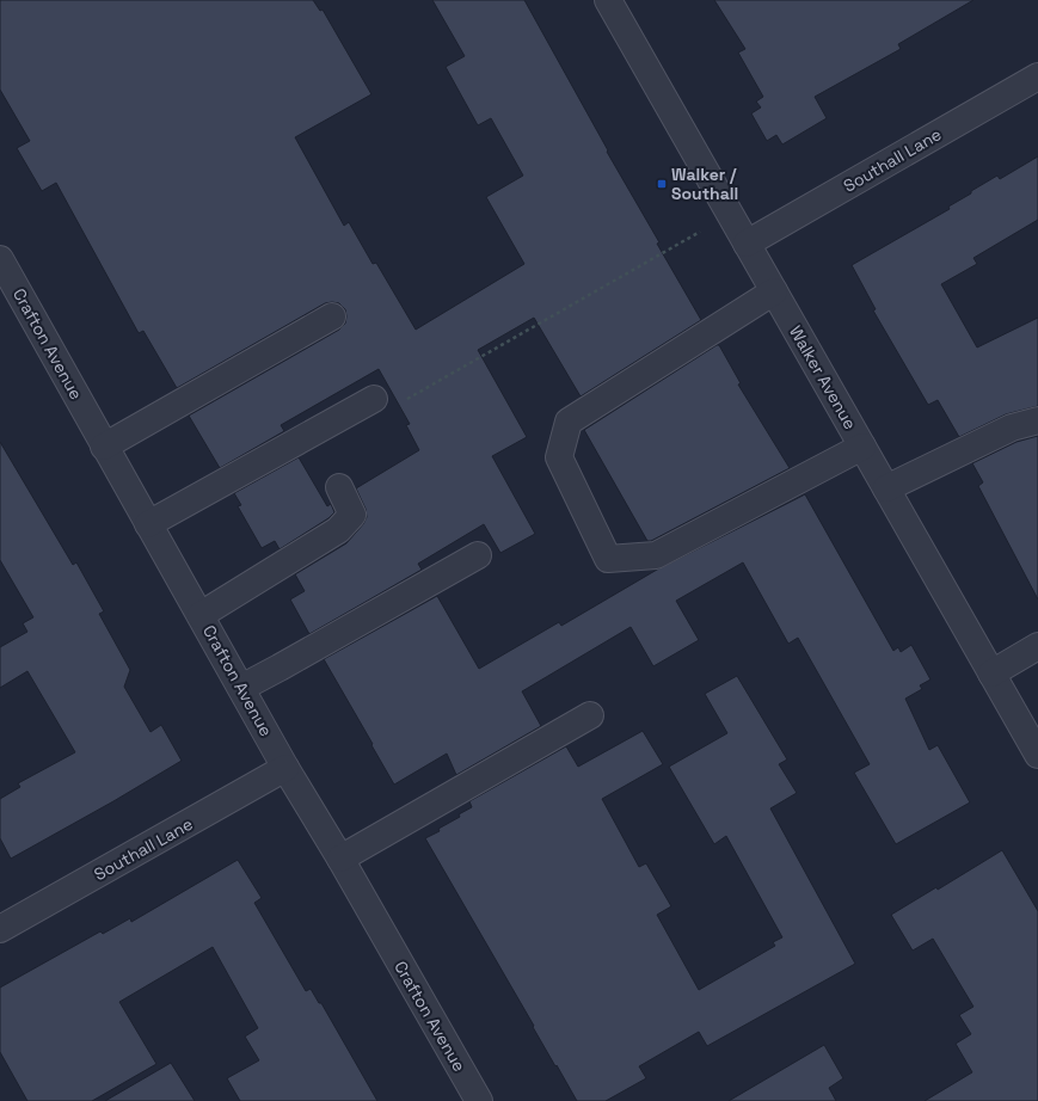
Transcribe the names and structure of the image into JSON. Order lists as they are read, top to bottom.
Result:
{
  "streets": {
    "street": ["Southall Lane", "Crafton Avenue", "Walker Avenue"]
  },
  "crossings": [
    ["Southall Lane", "Crafton Avenue"],
    ["Southall Lane", "Walker Avenue"]
  ],
  "places": {
    "transit": ["Walker / Southall"]
  }
}
